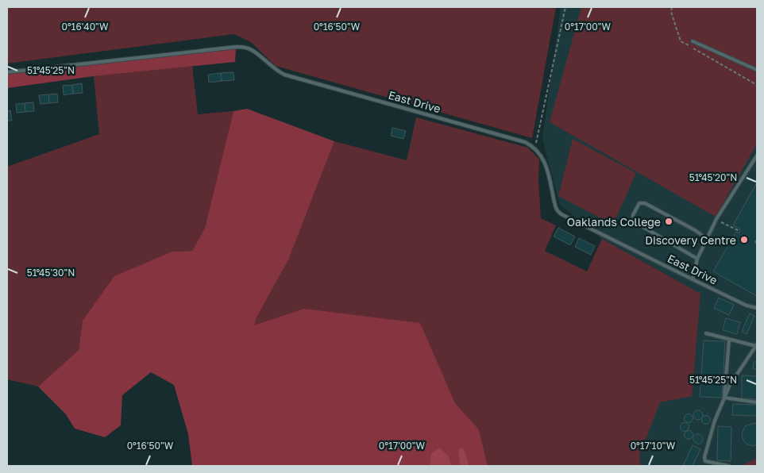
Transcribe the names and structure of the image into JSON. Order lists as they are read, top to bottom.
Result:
{
  "streets": {
    "lane": ["East Drive"]
  },
  "places": ["Oaklands College", "Discovery Centre"],
  "coordinates": [
    "0°16'40\"W",
    "0°16'50\"W",
    "0°17'00\"W",
    "51°45'25\"N",
    "51°45'20\"N",
    "51°45'30\"N",
    "0°17'10\"W"
  ]
}
